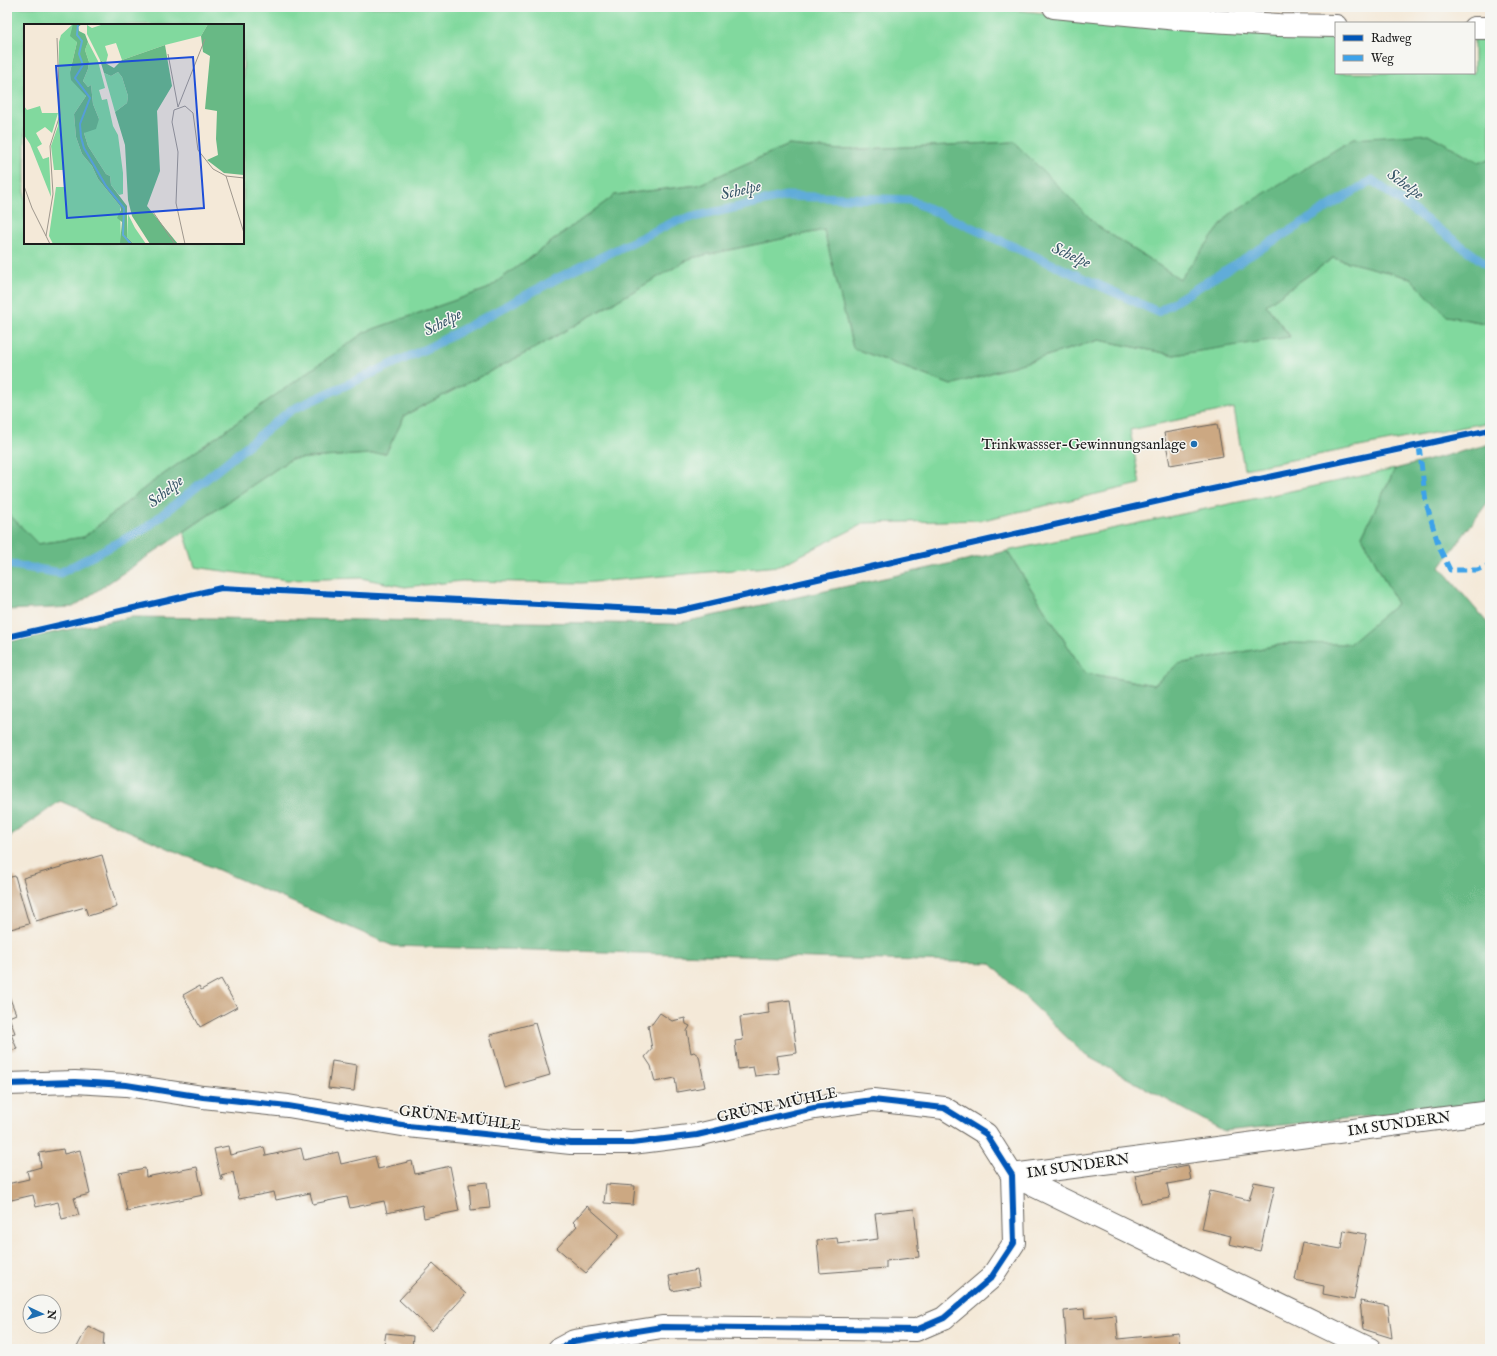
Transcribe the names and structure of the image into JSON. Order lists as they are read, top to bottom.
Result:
{
  "streets": {
    "street": ["GRÜNE MÜHLE", "IM SUNDERN"]
  },
  "crossings": [
    ["GRÜNE MÜHLE", "IM SUNDERN"]
  ],
  "water": ["Schelpe"],
  "places": ["Trinkwassser-Gewinnungsanlage"],
  "legend": ["Radweg", "Weg"],
  "north": "right"
}
